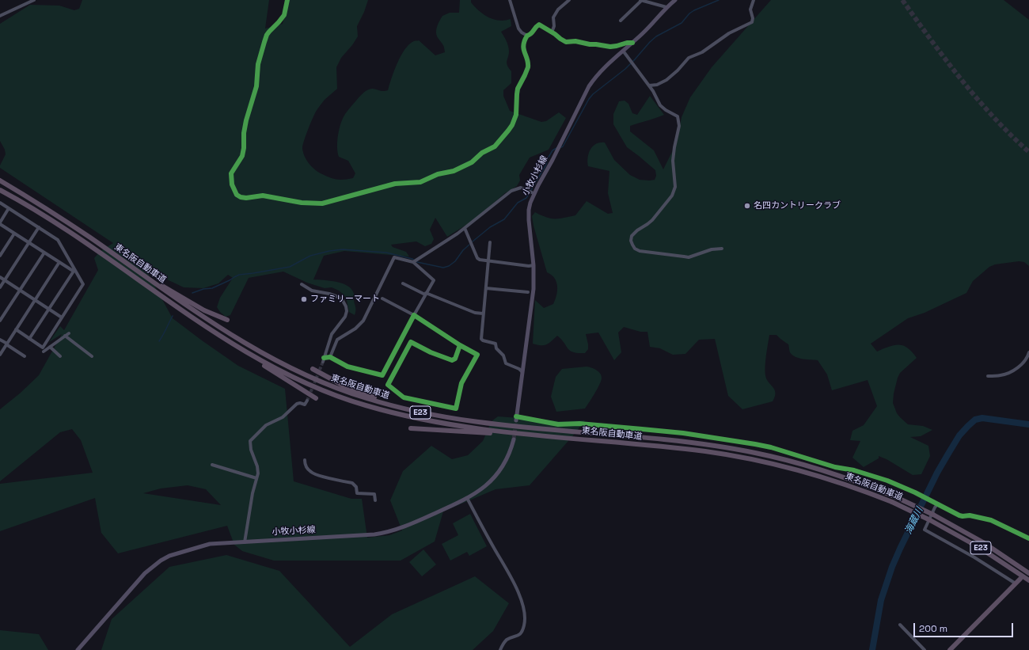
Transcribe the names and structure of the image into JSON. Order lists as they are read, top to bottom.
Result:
{
  "streets": {
    "highway": ["東名阪自動車道", "E23"],
    "main road": ["小牧小杉線"]
  },
  "water": ["海蔵川"],
  "places": ["名四カントリークラブ", "ファミリーマート"],
  "scale_bar": "200 m"
}
